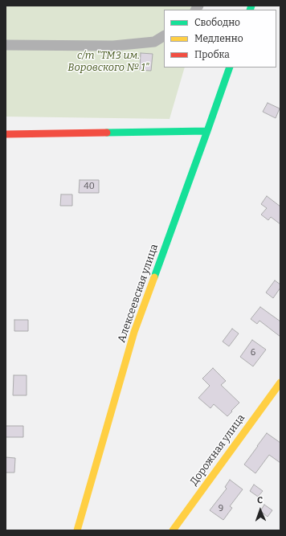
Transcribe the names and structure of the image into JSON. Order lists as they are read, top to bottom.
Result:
{
  "streets": {
    "street": ["Алексеевская улица", "Дорожная улица"]
  },
  "parks": ["с/т \"ТМЗ им. Воровского № 1\""],
  "house_numbers": ["40", "6", "9"],
  "legend": ["Свободно", "Медленно", "Пробка"],
  "north": "top"
}
